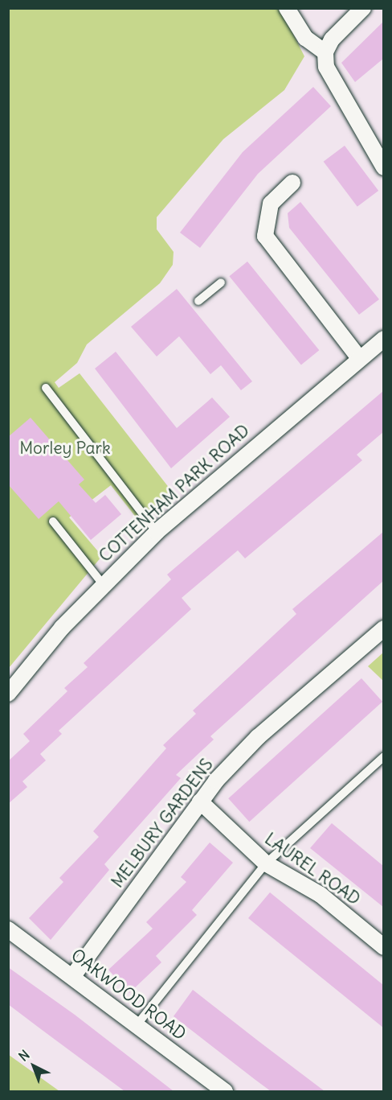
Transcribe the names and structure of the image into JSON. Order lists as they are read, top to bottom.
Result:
{
  "streets": {
    "street": [
      "COTTENHAM PARK ROAD",
      "MELBURY GARDENS",
      "LAUREL ROAD",
      "OAKWOOD ROAD"
    ]
  },
  "crossings": [
    ["MELBURY GARDENS", "LAUREL ROAD"],
    ["MELBURY GARDENS", "OAKWOOD ROAD"]
  ],
  "parks": ["Morley Park"],
  "north": "top left"
}
